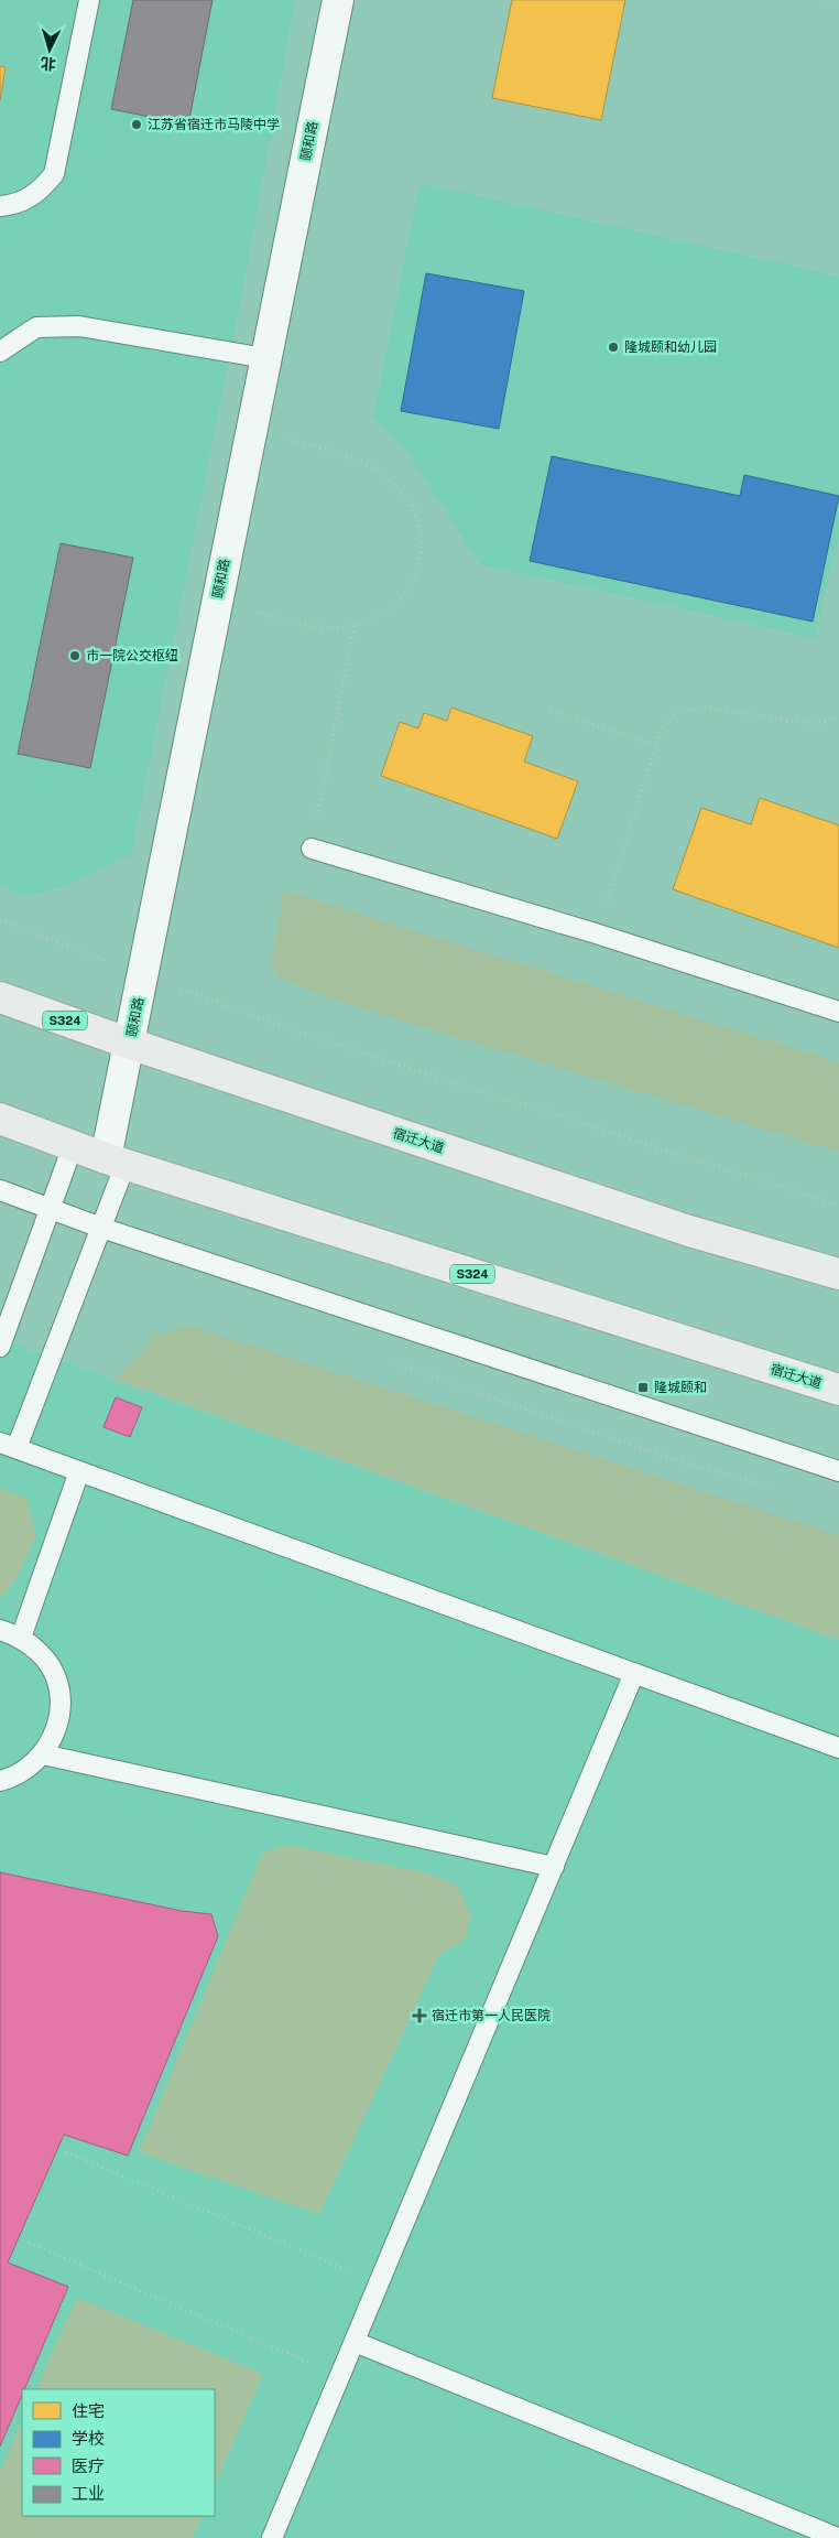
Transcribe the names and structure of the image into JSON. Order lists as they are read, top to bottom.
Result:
{
  "streets": {
    "main road": ["S324", "宿迁大道"],
    "street": ["颐和路"]
  },
  "crossings": [
    ["颐和路", "宿迁大道"]
  ],
  "places": {
    "other": ["江苏省宿迁市马陵中学", "隆城颐和幼儿园", "市一院公交枢纽"],
    "transit": ["隆城颐和"],
    "health": ["宿迁市第一人民医院"]
  },
  "legend": [
    "住宅",
    "学校",
    "医疗",
    "工业"
  ],
  "north": "bottom"
}
